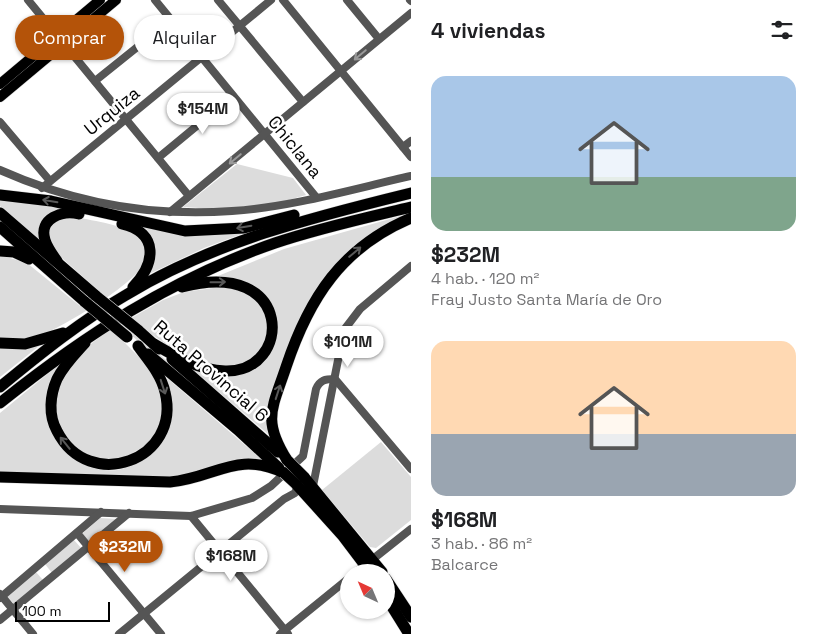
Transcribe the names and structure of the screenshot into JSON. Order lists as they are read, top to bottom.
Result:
{
  "streets": {
    "highway": ["Ruta Provincial 6"],
    "street": ["Urquiza", "Chiclana"]
  },
  "scale_bar": "100 m",
  "north": "top left",
  "page": {
    "heading": "4 viviendas",
    "chip": ["Comprar", "Alquilar"],
    "list": [
      {
        "name": "$232M",
        "note": "4 hab. · 120 m² · Fray Justo Santa María de Oro"
      },
      {
        "name": "$168M",
        "note": "3 hab. · 86 m² · Balcarce"
      }
    ],
    "price": [
      "$154M",
      "$101M",
      "$232M",
      "$168M"
    ],
    "scale": "100 m"
  }
}
